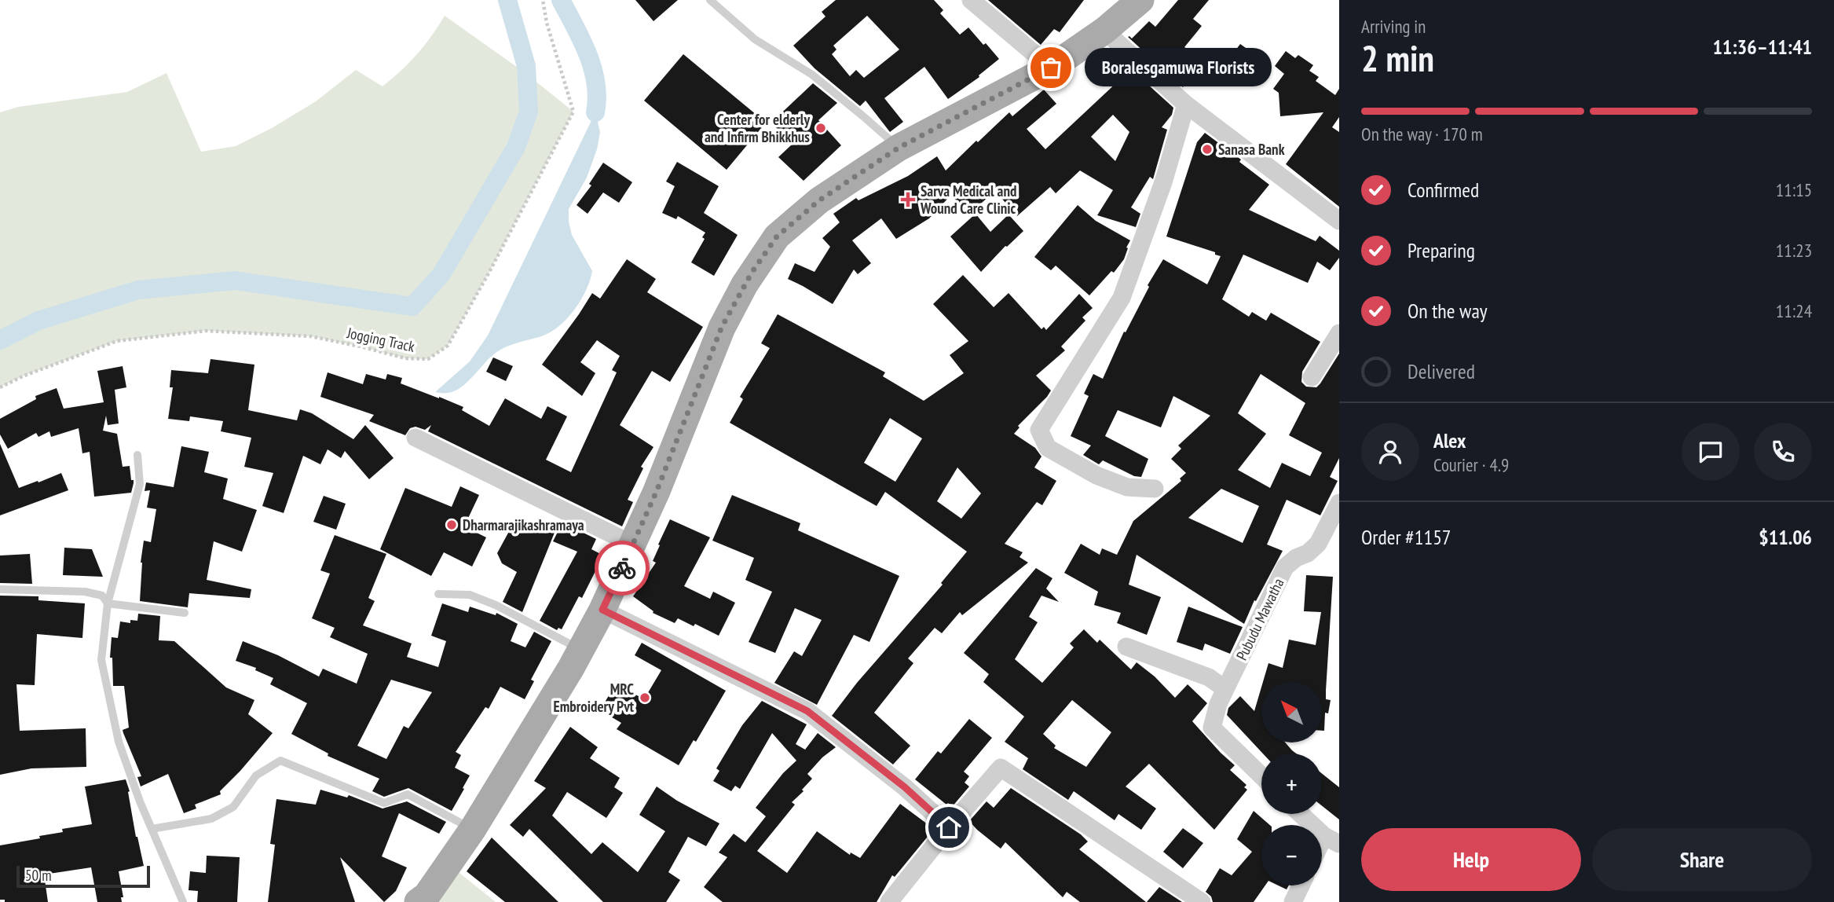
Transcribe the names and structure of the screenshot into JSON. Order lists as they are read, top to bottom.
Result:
{
  "streets": {
    "street": ["Pubudu Mawatha"],
    "path": ["Jogging Track"]
  },
  "places": {
    "other": [
      "Boralesgamuwa Florists",
      "Center for elderly and Infirm Bhikkhus",
      "Sanasa Bank",
      "Dharmarajikashramaya",
      "MRC Embroidery Pvt"
    ],
    "health": ["Sarva Medical and Wound Care Clinic"]
  },
  "scale_bar": "50 m",
  "north": "top left",
  "page": {
    "heading": ["2 min", "Arriving in", "11:36–11:41"],
    "panel": [
      "Alex",
      "Courier · 4.9",
      "Order #1157",
      "$11.06"
    ],
    "bubble": "Boralesgamuwa Florists",
    "bar": "On the way · 170 m",
    "list": [
      ["Confirmed", "11:15"],
      ["Preparing", "11:23"],
      ["On the way", "11:24"],
      "Delivered"
    ],
    "map_buttons": ["+", "−"],
    "buttons": ["Help", "Share"],
    "scale": "50 m"
  }
}
